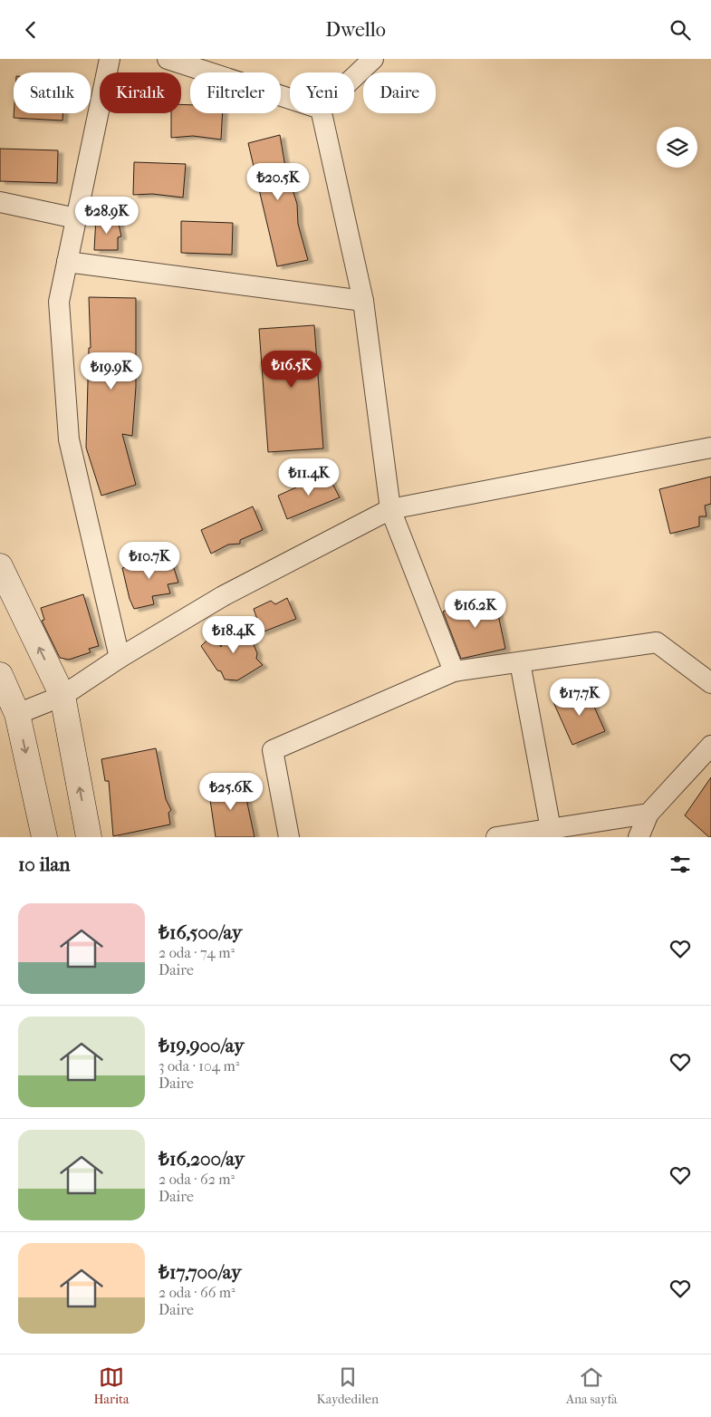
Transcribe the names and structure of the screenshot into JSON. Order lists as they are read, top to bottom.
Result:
{
  "page": {
    "header": "Dwello",
    "chip": [
      "Satılık",
      "Kiralık",
      "Filtreler",
      "Yeni",
      "Daire"
    ],
    "price": [
      "₺20.5K",
      "₺28.9K",
      "₺16.5K",
      "₺19.9K",
      "₺11.4K",
      "₺10.7K",
      "₺16.2K",
      "₺18.4K",
      "₺17.7K",
      "₺25.6K"
    ],
    "heading": "10 ilan",
    "list": [
      {
        "name": "₺16,500/ay",
        "note": "2 oda · 74 m² · Daire"
      },
      {
        "name": "₺19,900/ay",
        "note": "3 oda · 104 m² · Daire"
      },
      {
        "name": "₺16,200/ay",
        "note": "2 oda · 62 m² · Daire"
      },
      {
        "name": "₺17,700/ay",
        "note": "2 oda · 66 m² · Daire"
      }
    ],
    "tabs": ["Harita", "Kaydedilen", "Ana sayfa"]
  }
}
